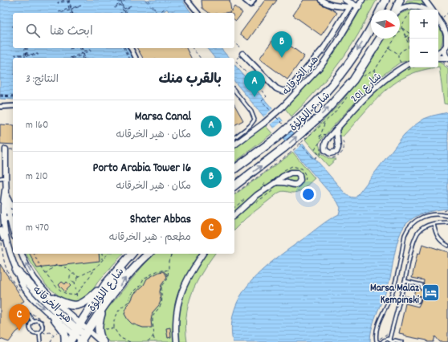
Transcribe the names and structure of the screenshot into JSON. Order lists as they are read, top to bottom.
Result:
{
  "streets": {
    "main road": ["شارع اللؤلؤة"],
    "street": ["هير الخرقانه", "شارع 201"]
  },
  "crossings": [
    ["هير الخرقانه", "شارع اللؤلؤة"]
  ],
  "places": {
    "hotel": ["Marsa Malaz Kempinski"]
  },
  "north": "right",
  "page": {
    "map_buttons": ["+", "−"],
    "search": "ابحث هنا",
    "pins": ["B", "A", "C"],
    "heading": ["بالقرب منك", "النتائج: 3"],
    "list": [
      {
        "mark": "A",
        "name": "Marsa Canal",
        "note": "مكان · هير الخرقانه",
        "value": "160 m"
      },
      {
        "mark": "B",
        "name": "Porto Arabia Tower 16",
        "note": "مكان · هير الخرقانه",
        "value": "210 m"
      },
      {
        "mark": "C",
        "name": "Shater Abbas",
        "note": "مطعم · هير الخرقانه",
        "value": "470 m"
      }
    ]
  }
}
